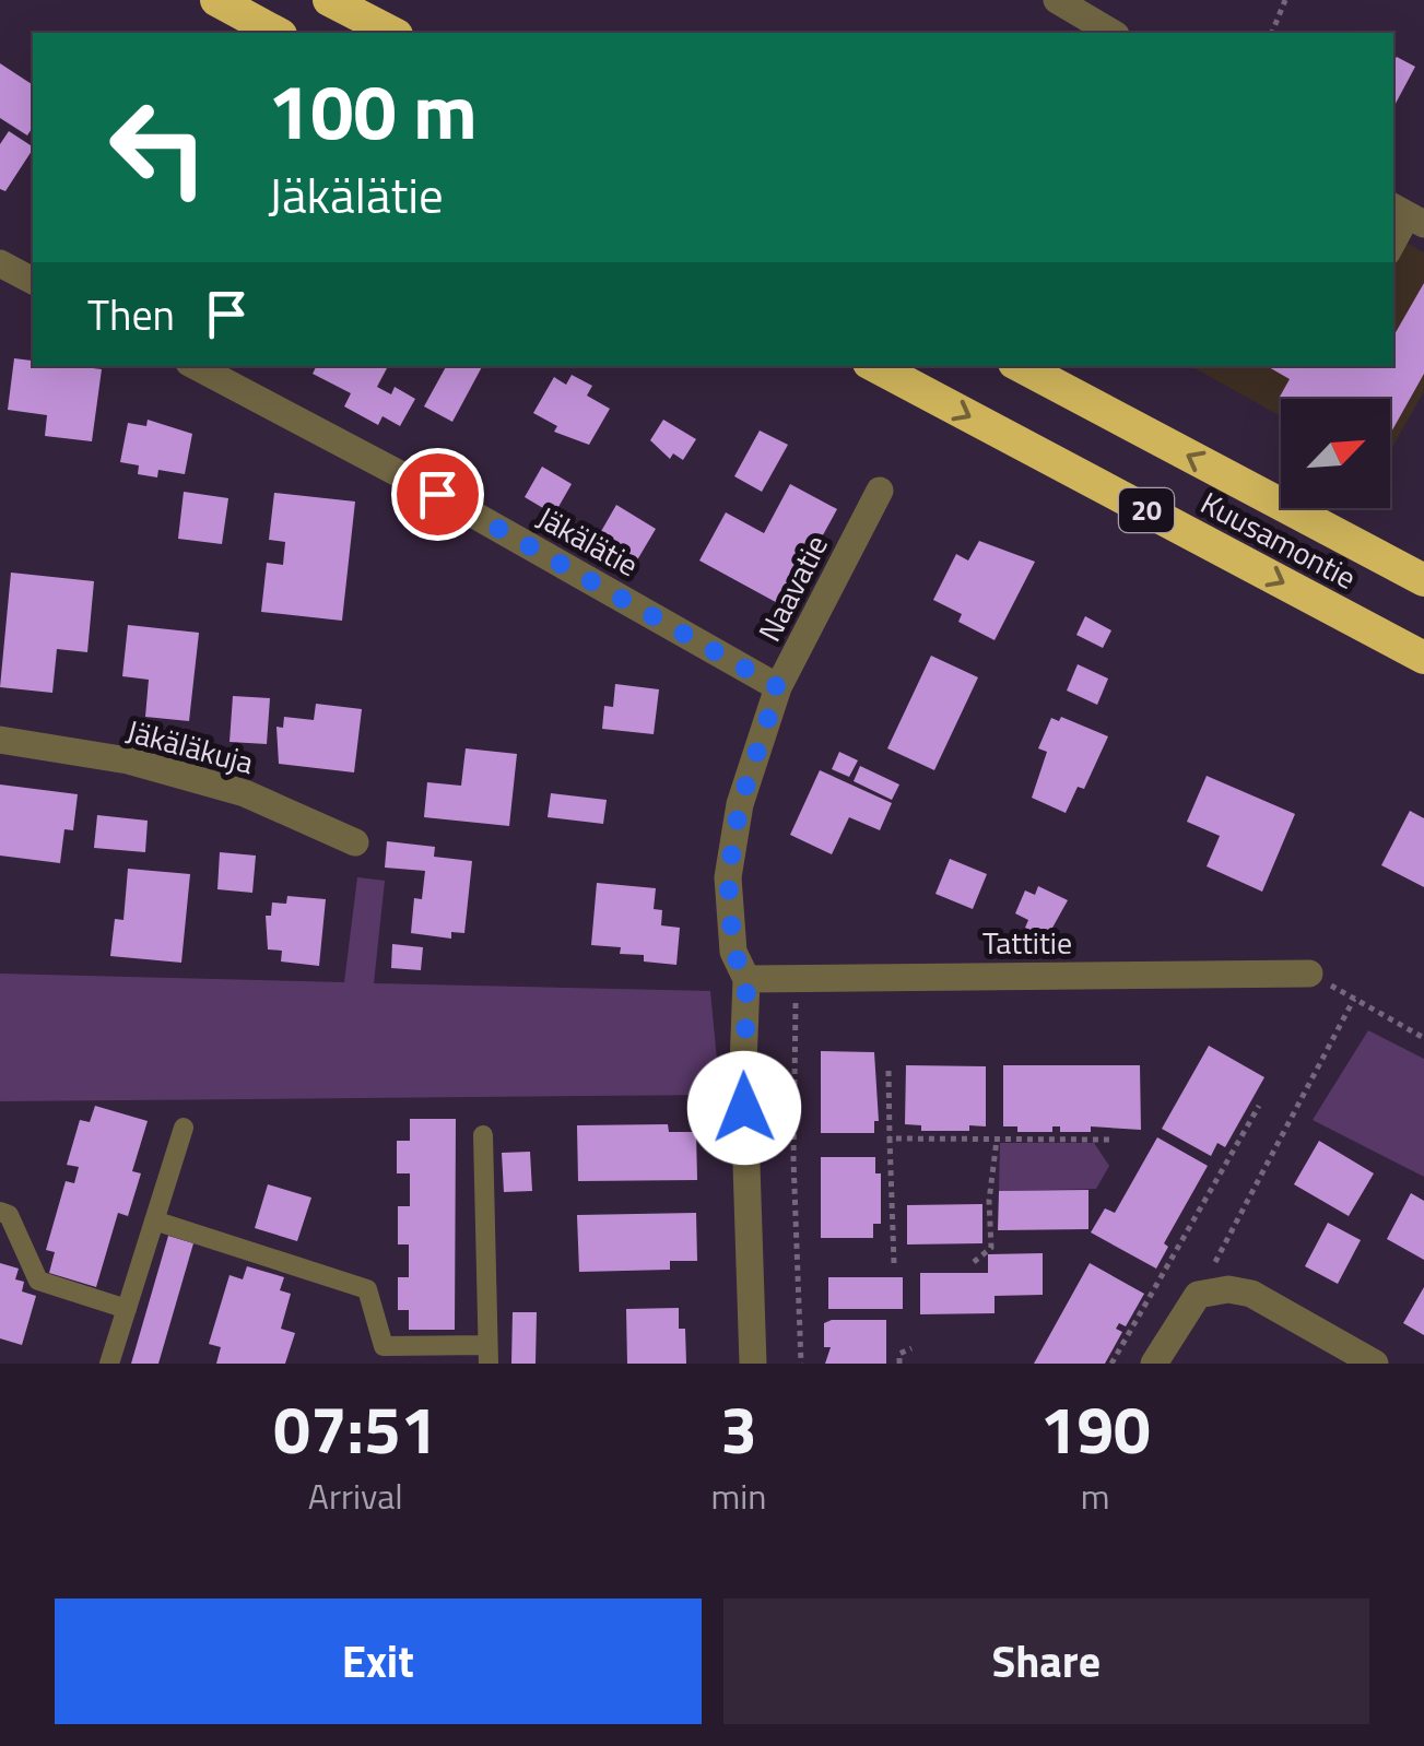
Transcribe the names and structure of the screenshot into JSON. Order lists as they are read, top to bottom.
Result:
{
  "streets": {
    "highway": ["20", "Kuusamontie"],
    "street": [
      "Jäkälätie",
      "Naavatie",
      "Jäkäläkuja",
      "Tattitie"
    ]
  },
  "crossings": [
    ["Jäkälätie", "Naavatie"],
    ["Naavatie", "Tattitie"]
  ],
  "north": "top right",
  "page": {
    "turn": ["100 m", "Jäkälätie"],
    "then": "Then",
    "eta": [
      "07:51",
      "Arrival",
      "3",
      "min",
      "190",
      "m"
    ],
    "buttons": ["Exit", "Share"]
  }
}
